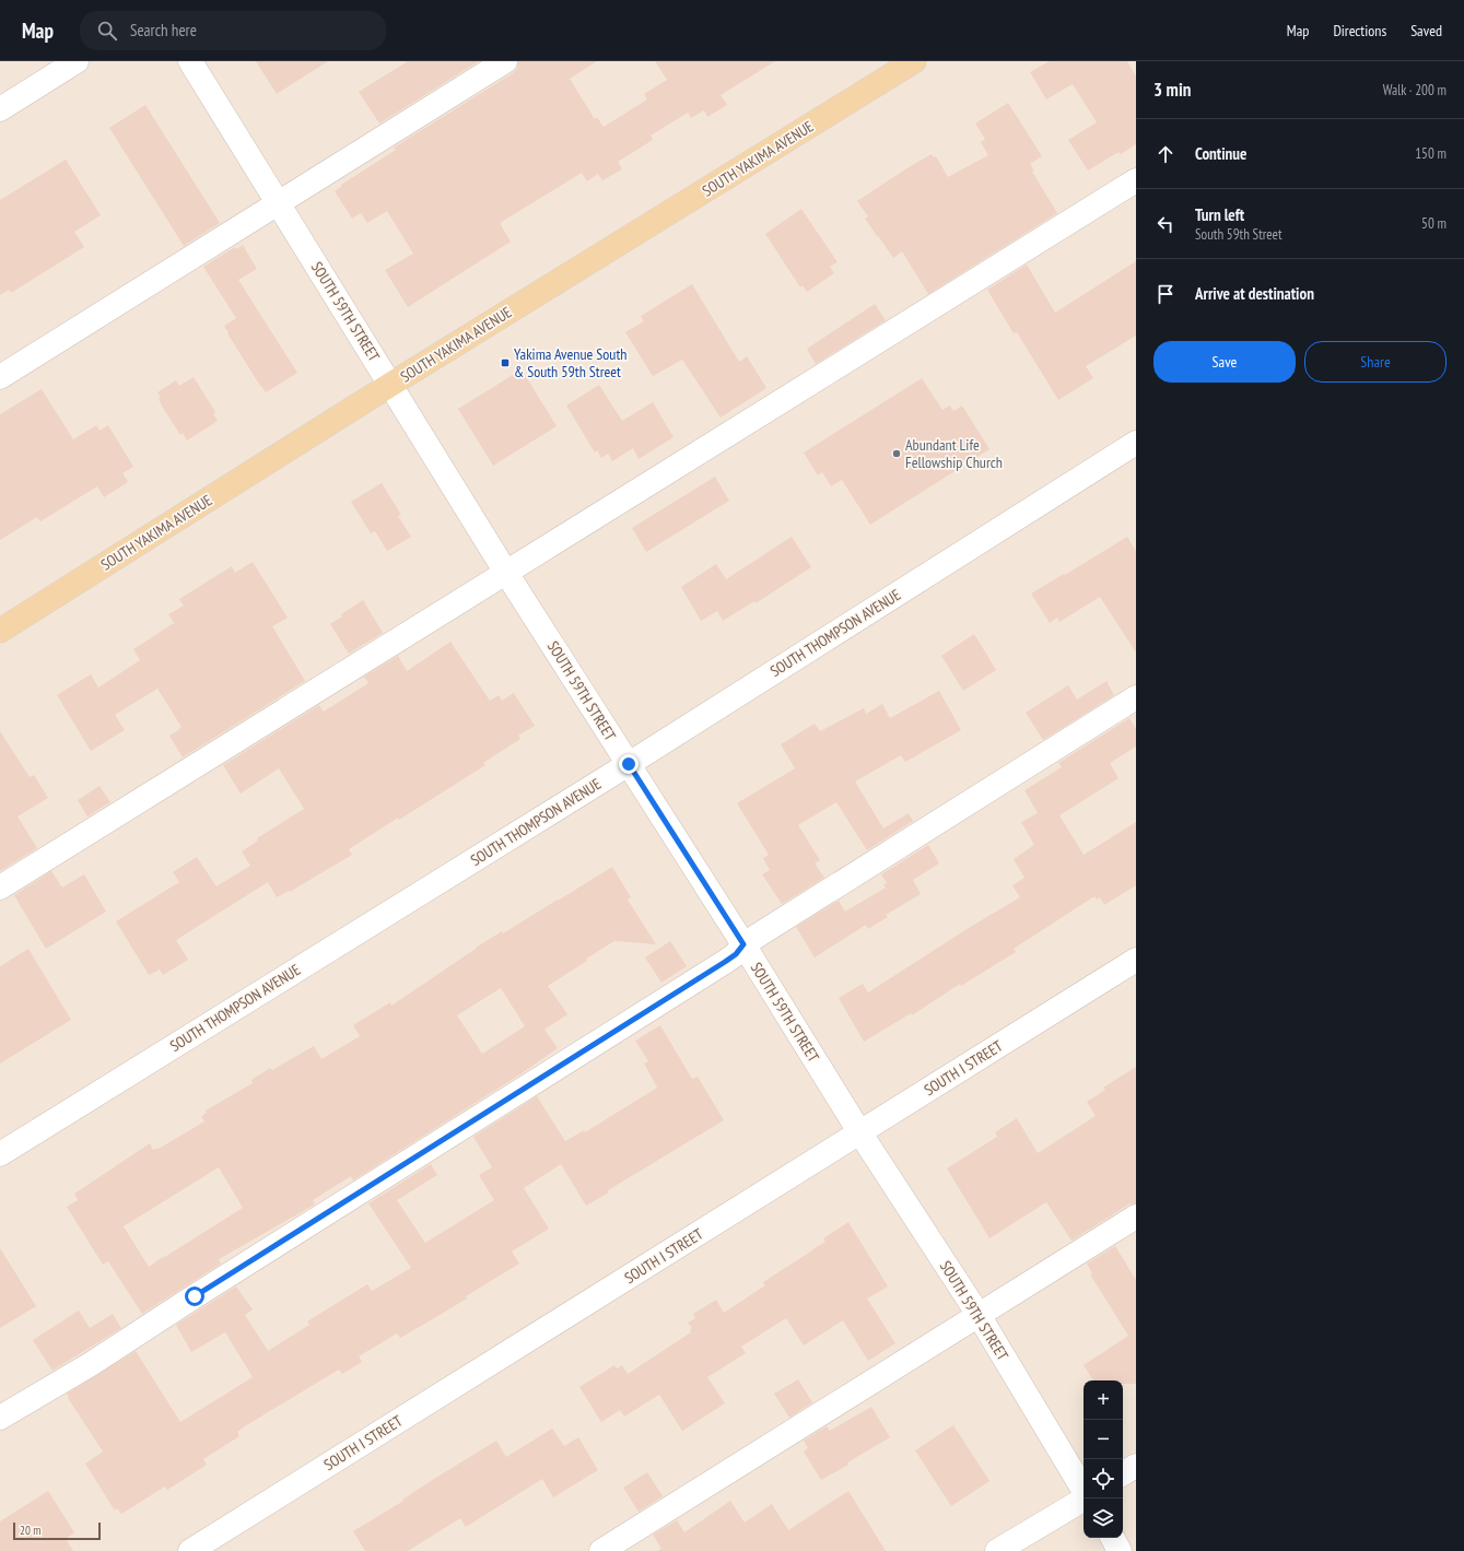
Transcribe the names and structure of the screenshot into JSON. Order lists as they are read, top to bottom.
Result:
{
  "streets": {
    "main road": ["SOUTH YAKIMA AVENUE"],
    "street": ["SOUTH 59TH STREET", "SOUTH THOMPSON AVENUE", "SOUTH I STREET"]
  },
  "crossings": [
    ["SOUTH YAKIMA AVENUE", "SOUTH 59TH STREET"],
    ["SOUTH 59TH STREET", "SOUTH THOMPSON AVENUE"],
    ["SOUTH 59TH STREET", "SOUTH I STREET"]
  ],
  "places": {
    "transit": ["Yakima Avenue South & South 59th Street"],
    "other": ["Abundant Life Fellowship Church"]
  },
  "scale_bar": "20 m",
  "page": {
    "header": "Map",
    "search": "Search here",
    "nav": ["Map", "Directions", "Saved"],
    "heading": ["3 min", "Walk · 200 m"],
    "list": [
      ["Continue", "150 m"],
      ["Turn left", "South 59th Street", "50 m"],
      "Arrive at destination"
    ],
    "buttons": ["Save", "Share"],
    "map_buttons": ["+", "−"],
    "scale": "20 m"
  }
}
